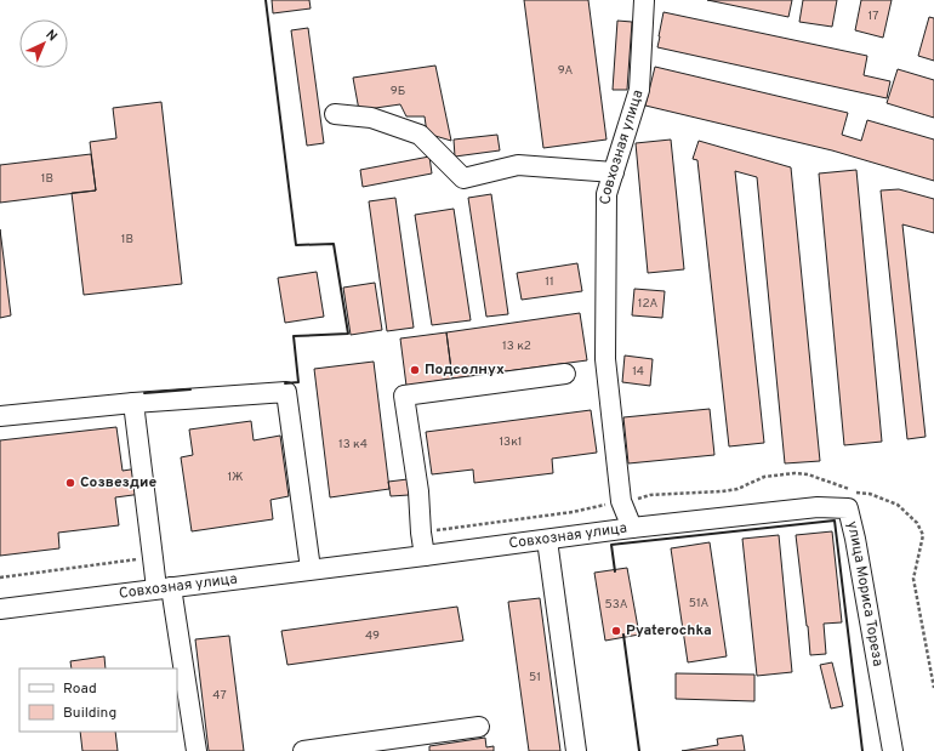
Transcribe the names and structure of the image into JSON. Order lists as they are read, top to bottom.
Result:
{
  "streets": {
    "street": ["Совхозная улица", "улица Мориса Тореза"]
  },
  "crossings": [
    ["Совхозная улица", "улица Мориса Тореза"]
  ],
  "places": ["Подсолнух", "Созвездие", "Pyaterochka"],
  "house_numbers": [
    "17",
    "9А",
    "9Б",
    "1В",
    "1В",
    "11",
    "12А",
    "13 к2",
    "14",
    "13к1",
    "13 к4",
    "1Ж",
    "51А",
    "53А",
    "49",
    "51",
    "47"
  ],
  "legend": ["Road", "Building"],
  "north": "top right"
}
